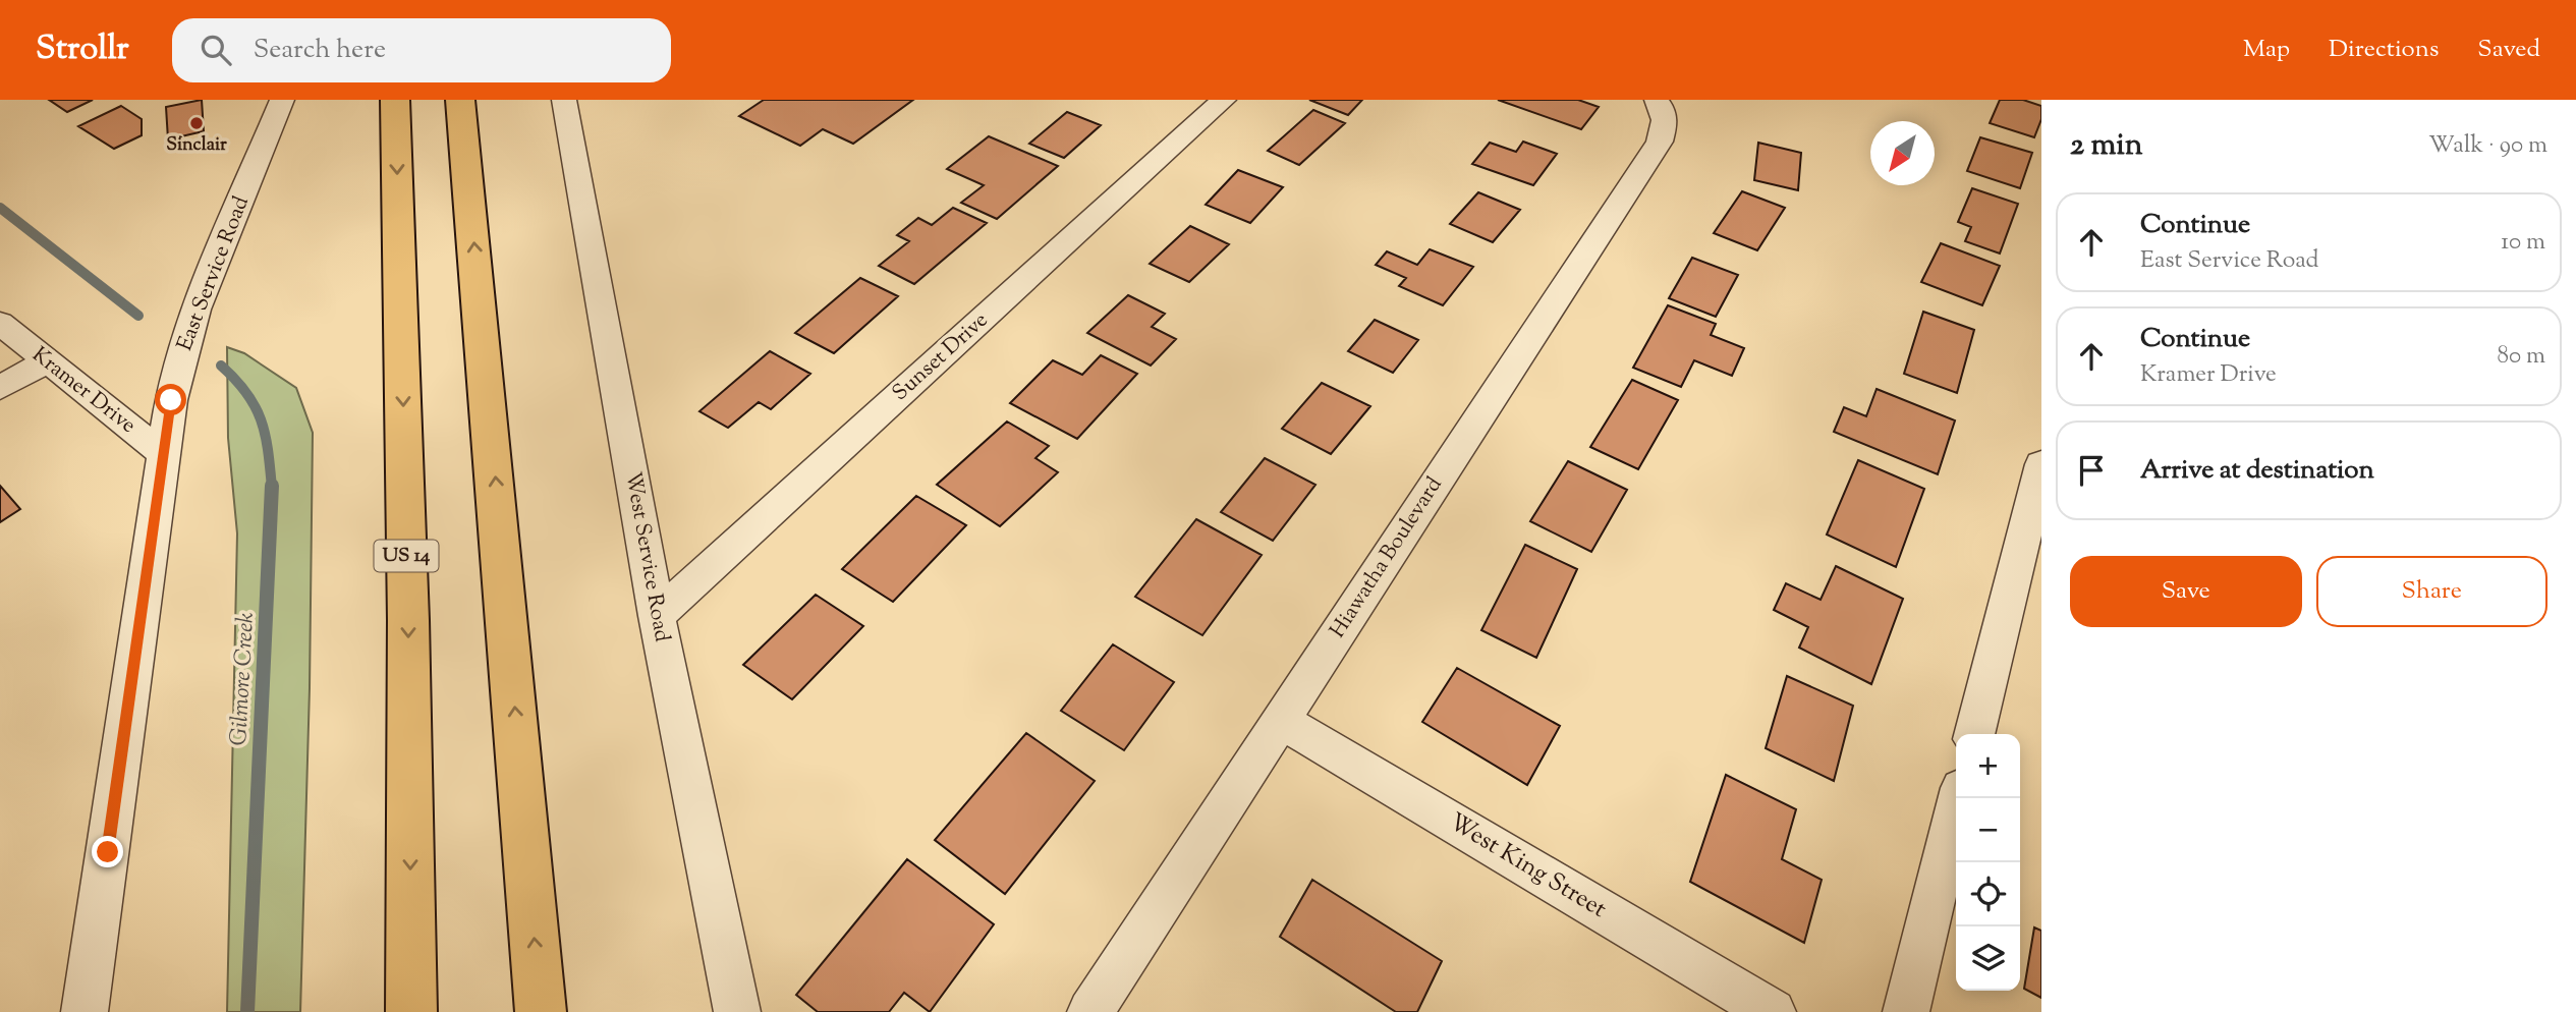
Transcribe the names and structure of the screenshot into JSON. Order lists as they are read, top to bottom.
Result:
{
  "streets": {
    "highway": ["US 14"],
    "street": [
      "East Service Road",
      "Sunset Drive",
      "Kramer Drive",
      "West Service Road",
      "Hiawatha Boulevard",
      "West King Street"
    ]
  },
  "crossings": [
    ["East Service Road", "Kramer Drive"],
    ["Sunset Drive", "West Service Road"],
    ["Hiawatha Boulevard", "West King Street"]
  ],
  "water": ["Gilmore Creek"],
  "places": ["Sinclair"],
  "north": "bottom left",
  "page": {
    "header": "Strollr",
    "search": "Search here",
    "nav": ["Map", "Directions", "Saved"],
    "heading": ["2 min", "Walk · 90 m"],
    "list": [
      ["Continue", "East Service Road", "10 m"],
      ["Continue", "Kramer Drive", "80 m"],
      "Arrive at destination"
    ],
    "buttons": ["Save", "Share"],
    "map_buttons": ["+", "−"]
  }
}
